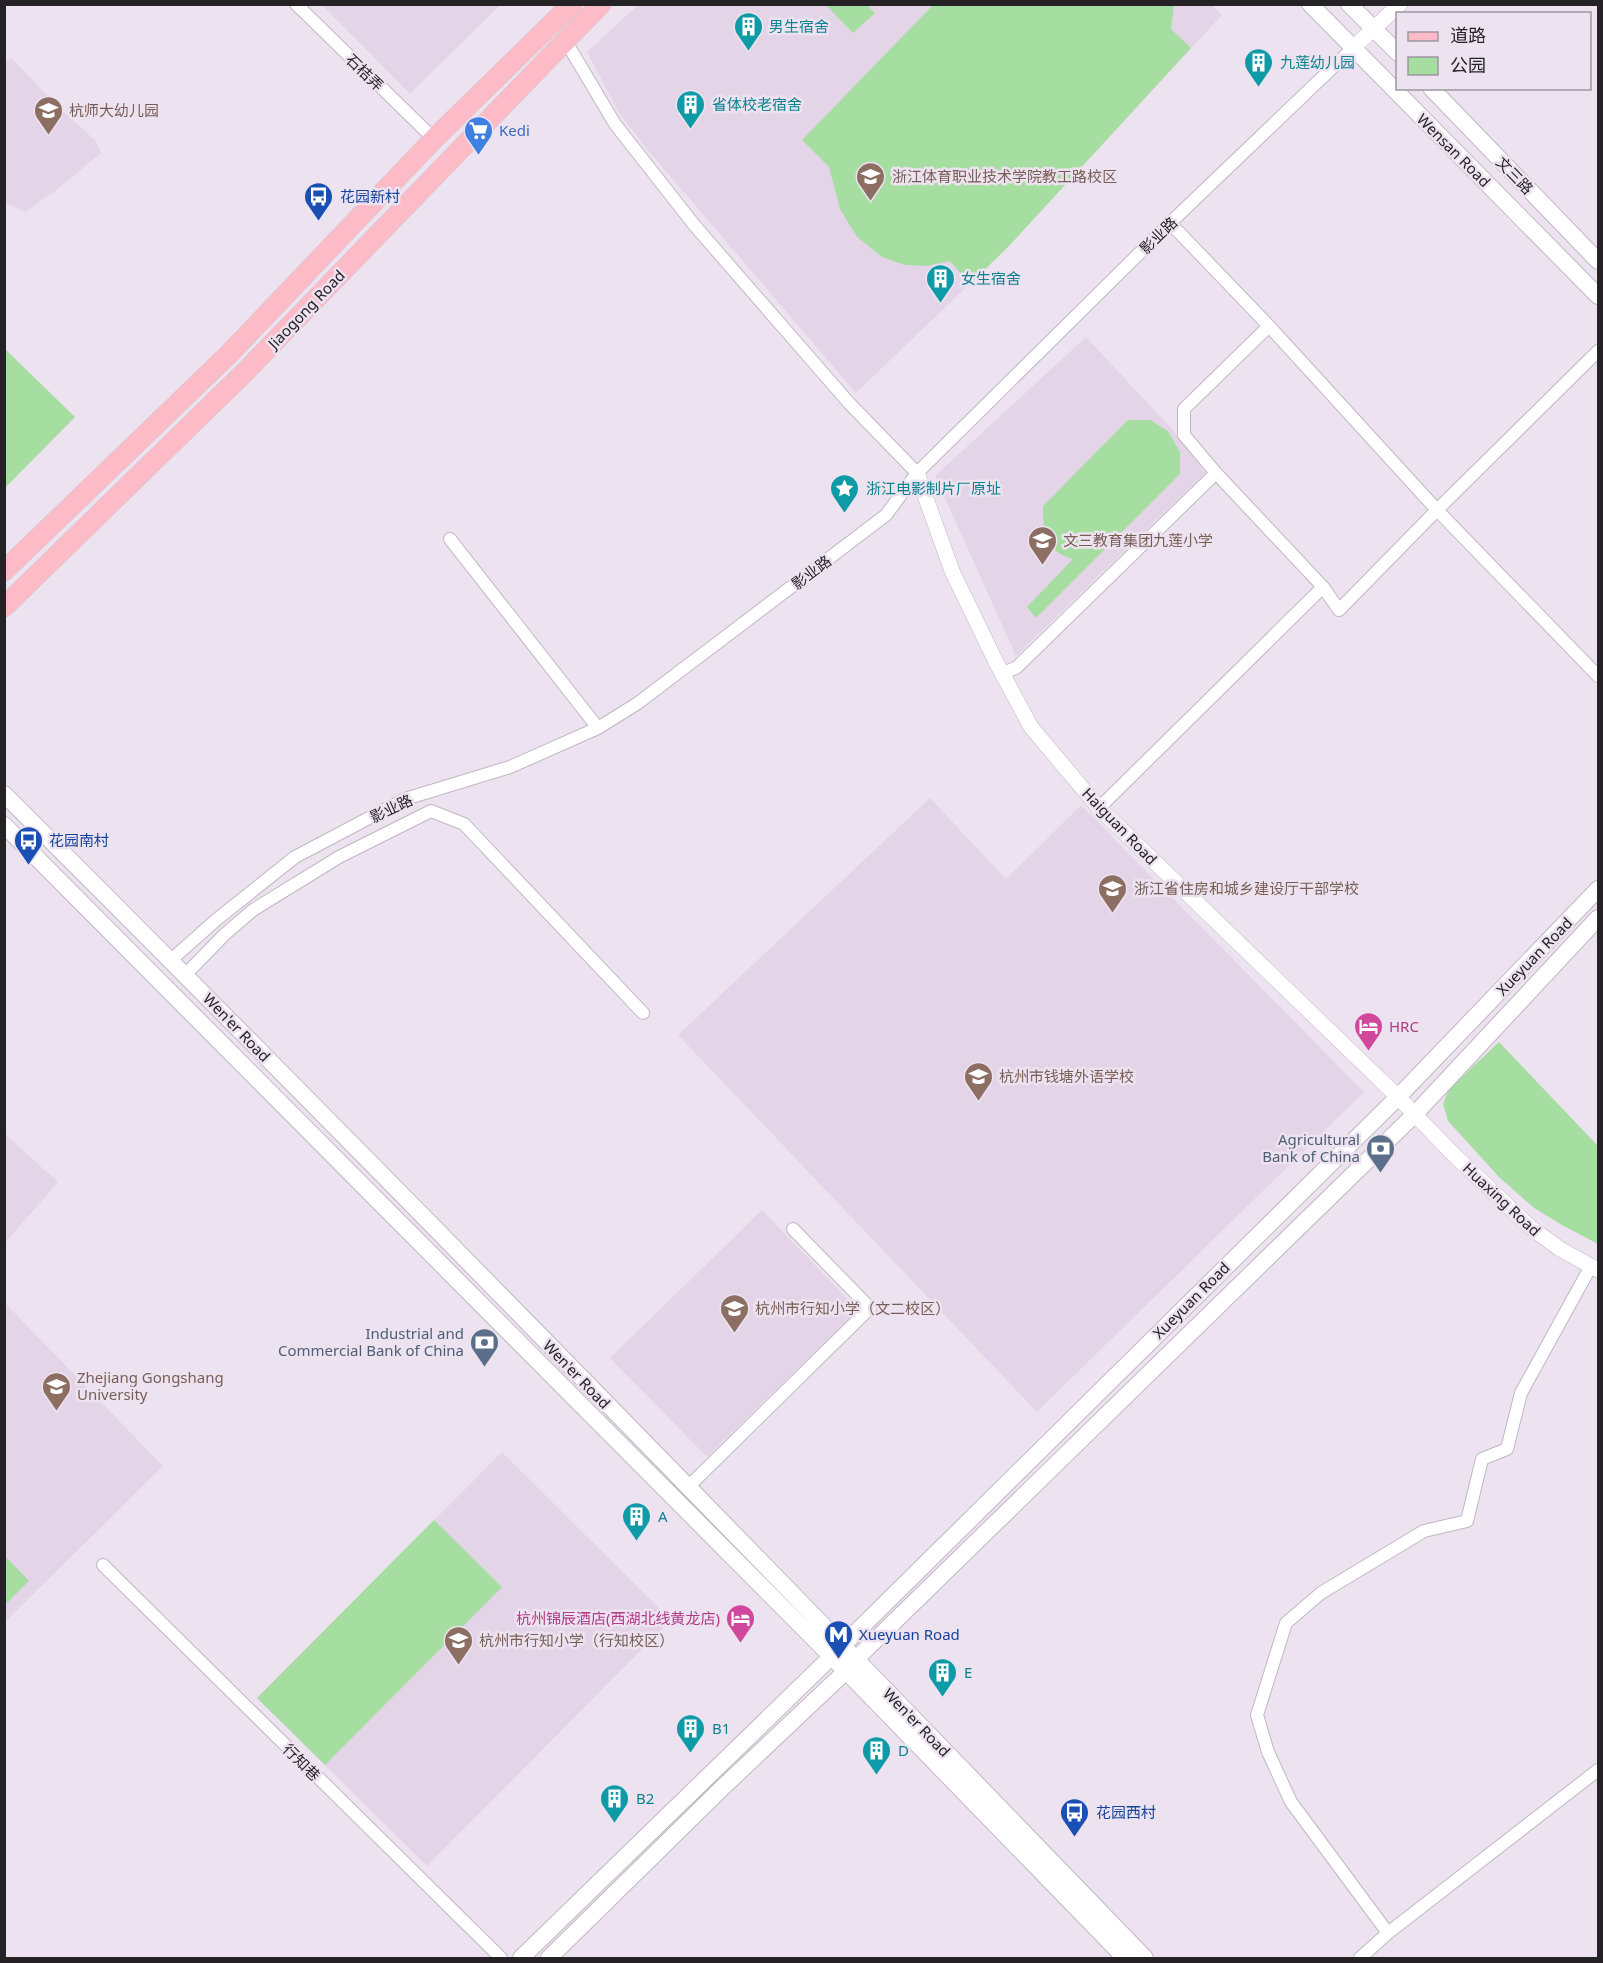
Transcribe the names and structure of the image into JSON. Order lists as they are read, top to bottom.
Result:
{
  "streets": {
    "main road": [
      "Wensan Road",
      "文三路",
      "Jiaogong Road",
      "Xueyuan Road",
      "Wen'er Road"
    ],
    "street": [
      "石桔弄",
      "影业路",
      "Haiguan Road",
      "Huaxing Road",
      "行知巷"
    ]
  },
  "crossings": [
    ["石桔弄", "Jiaogong Road"],
    ["Wensan Road", "影业路"],
    ["影业路", "Haiguan Road"],
    ["影业路", "Wen'er Road"],
    ["Haiguan Road", "Xueyuan Road"],
    ["Haiguan Road", "Huaxing Road"],
    ["Xueyuan Road", "Wen'er Road"],
    ["Xueyuan Road", "Huaxing Road"]
  ],
  "places": {
    "building": [
      "男生宿舍",
      "九莲幼儿园",
      "省体校老宿舍",
      "女生宿舍",
      "A",
      "E",
      "B1",
      "D",
      "B2"
    ],
    "school or university": [
      "杭师大幼儿园",
      "浙江体育职业技术学院教工路校区",
      "文三教育集团九莲小学",
      "浙江省住房和城乡建设厅干部学校",
      "杭州市钱塘外语学校",
      "杭州市行知小学（文二校区）",
      "Zhejiang Gongshang University",
      "杭州市行知小学（行知校区）"
    ],
    "supermarket": ["Kedi"],
    "bus stop": ["花园新村", "花园南村", "花园西村"],
    "place": ["浙江电影制片厂原址"],
    "hotel": ["HRC", "杭州锦辰酒店(西湖北线黄龙店)"],
    "bank": ["Agricultural Bank of China", "Industrial and Commercial Bank of China"],
    "metro station": ["Xueyuan Road"]
  },
  "legend": ["道路", "公园"]
}
